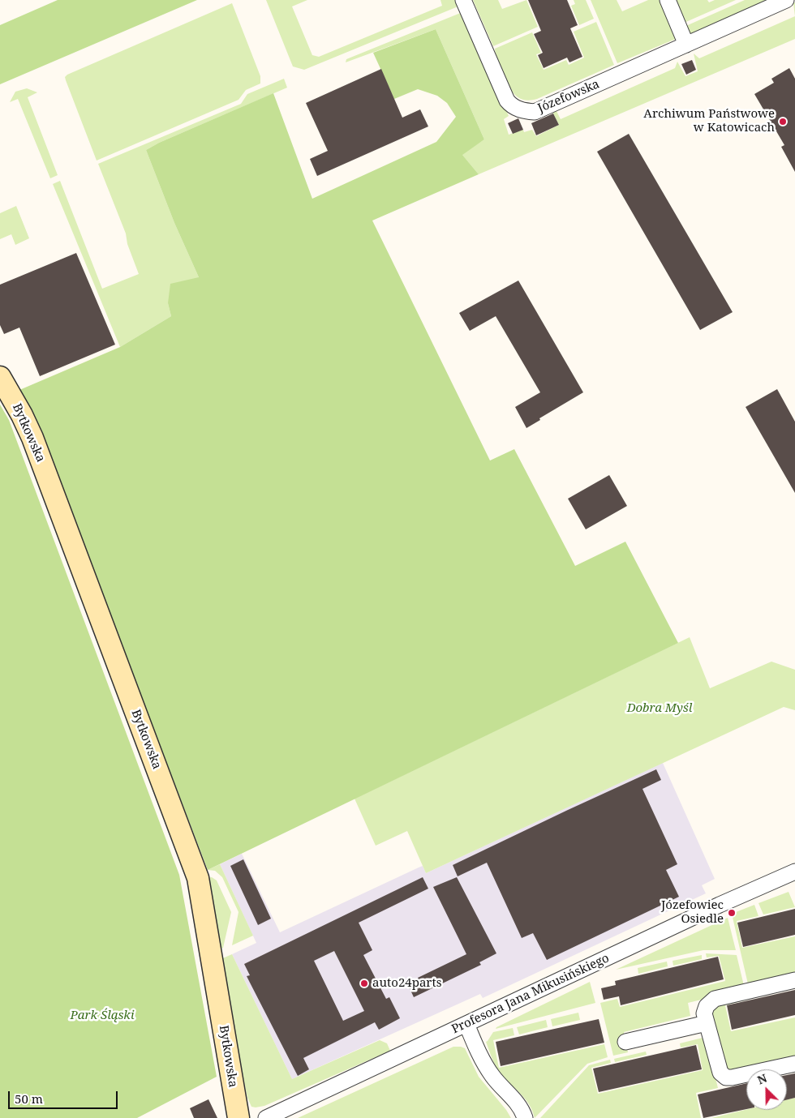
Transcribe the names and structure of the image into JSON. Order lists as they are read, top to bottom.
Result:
{
  "streets": {
    "street": ["Józefowska", "Bytkowska", "Profesora Jana Mikusińskiego"]
  },
  "parks": ["Dobra Myśl", "Park Śląski"],
  "places": ["Archiwum Państwowe w Katowicach", "Józefowiec Osiedle", "auto24parts"],
  "scale_bar": "50 m",
  "north": "top left"
}
